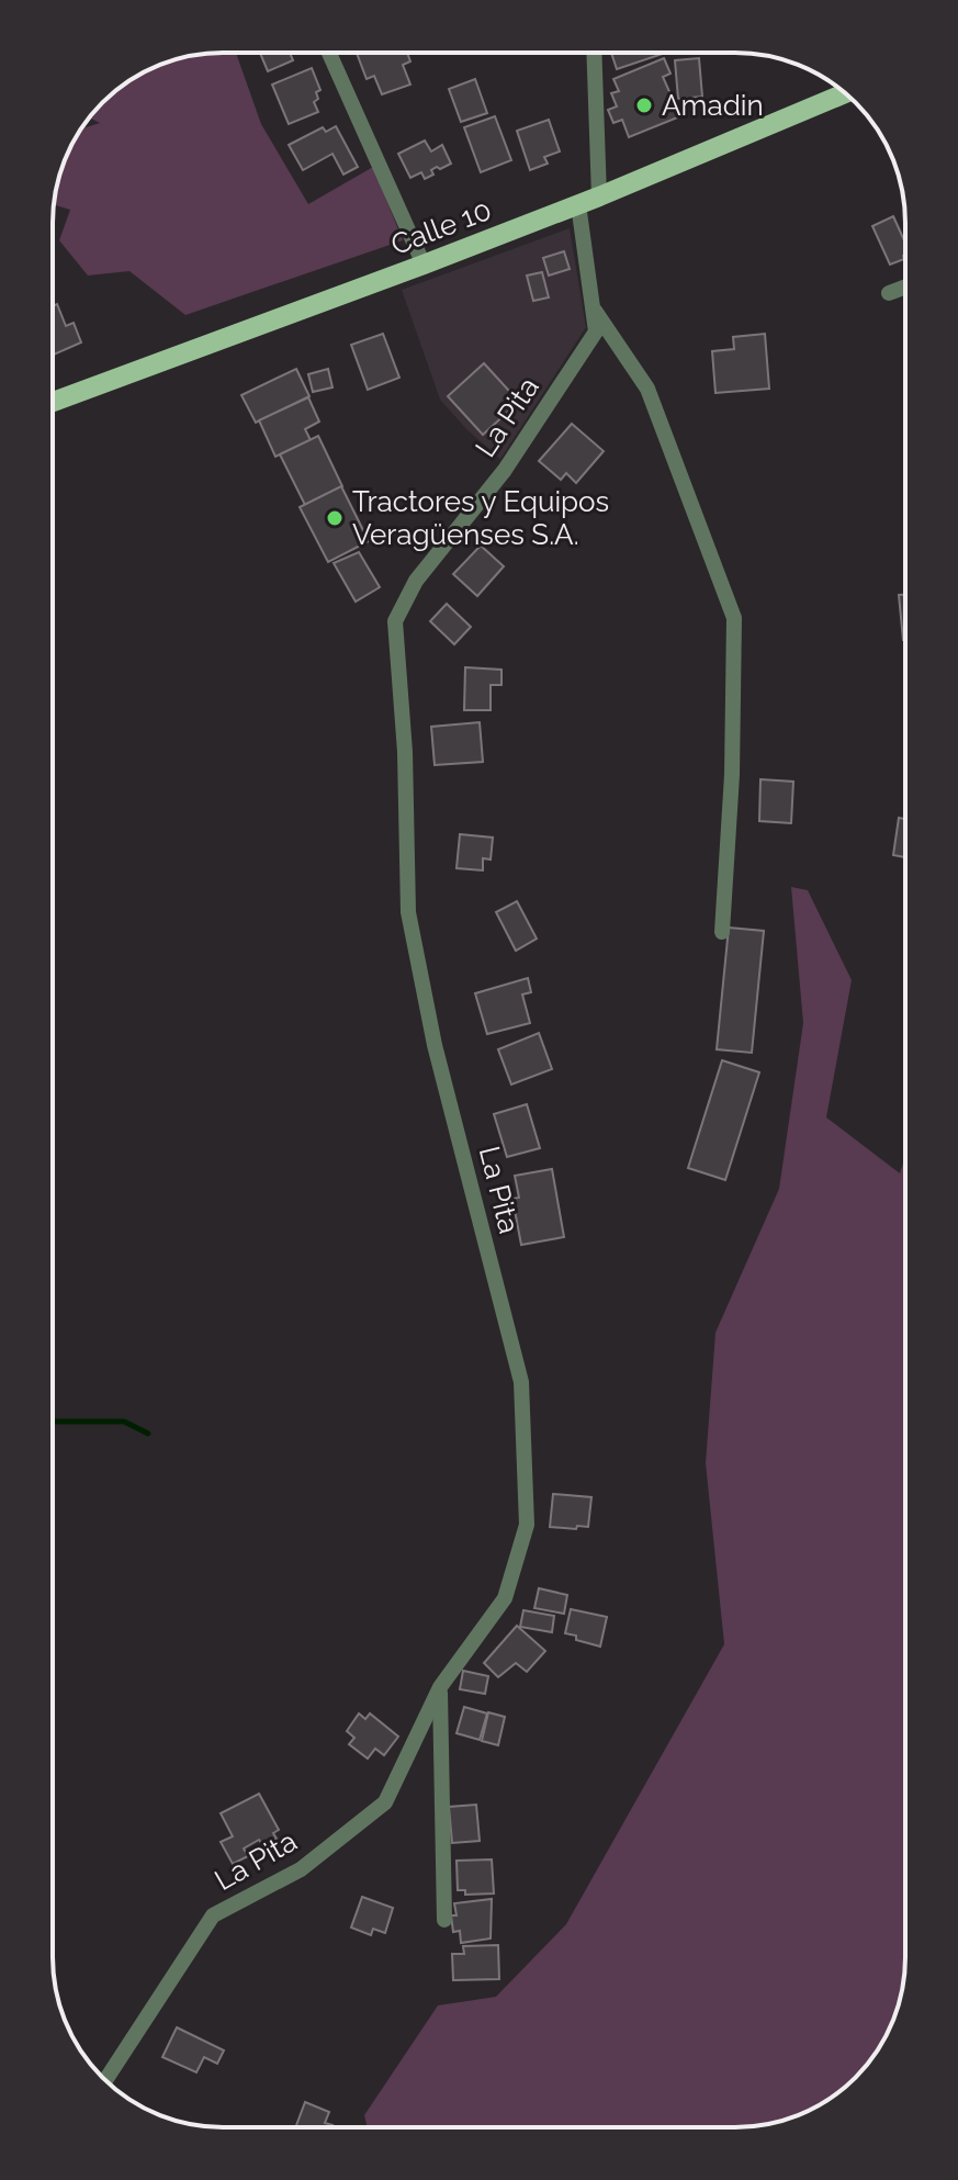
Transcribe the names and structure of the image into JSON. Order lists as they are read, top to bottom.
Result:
{
  "streets": {
    "main road": ["Calle 10"],
    "street": ["La Pita"]
  },
  "crossings": [
    ["Calle 10", "La Pita"]
  ],
  "places": ["Amadin", "Tractores y Equipos Veragüenses S.A."]
}
